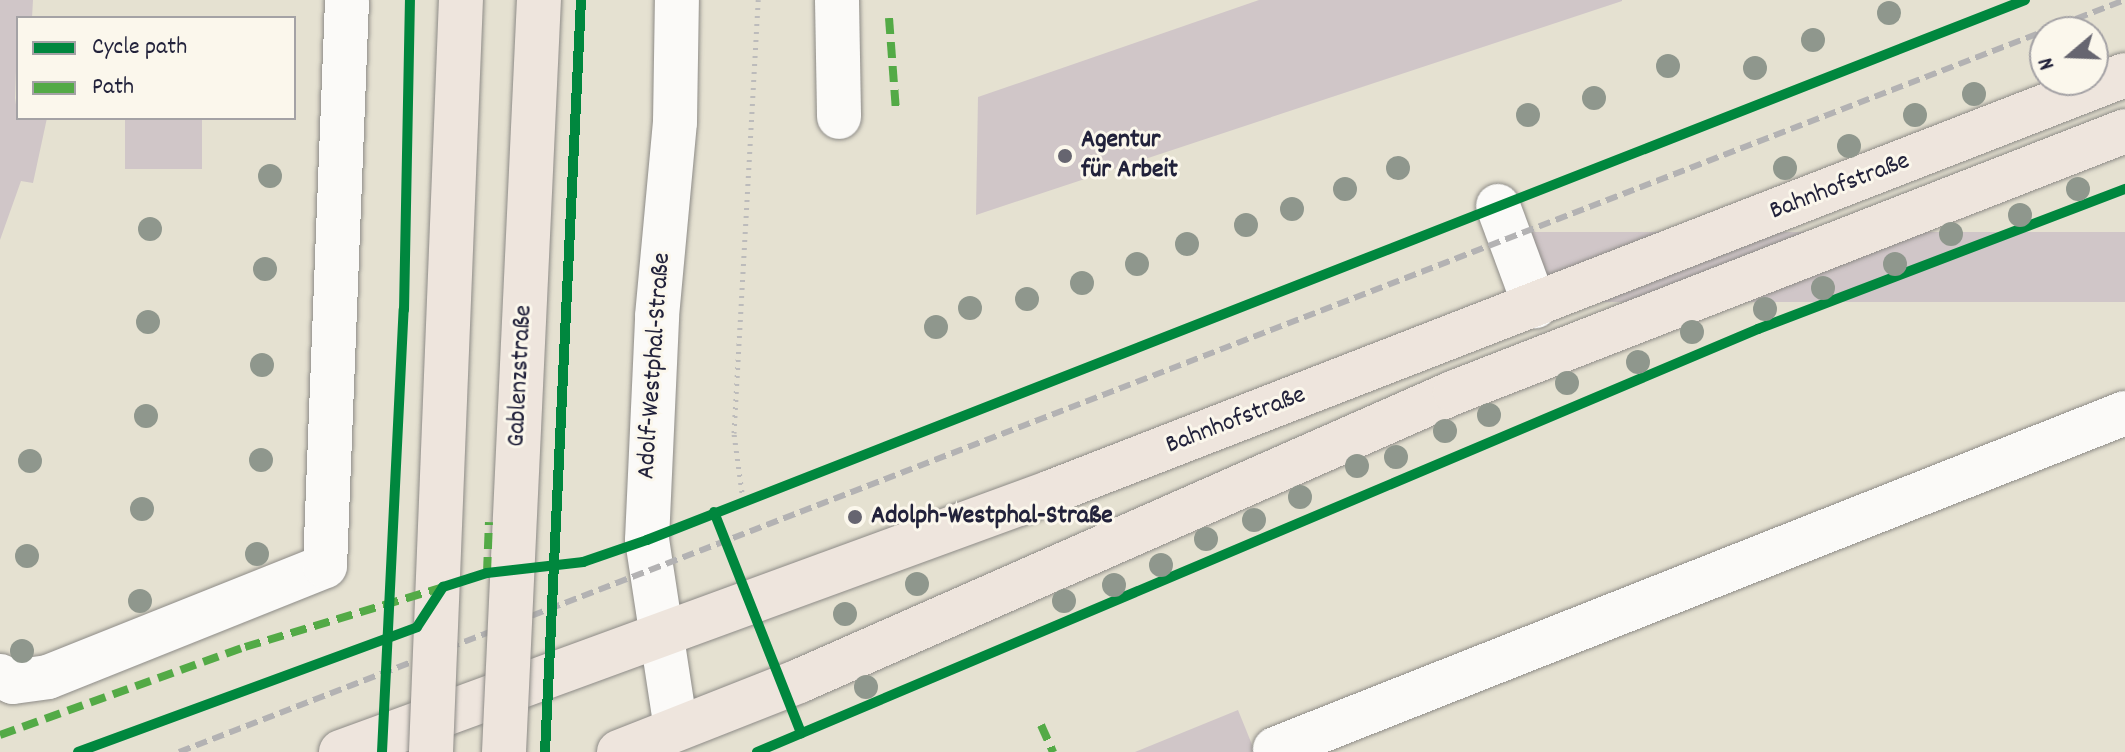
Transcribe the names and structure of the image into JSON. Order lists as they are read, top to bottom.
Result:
{
  "streets": {
    "main road": ["Bahnhofstraße", "Gablenzstraße"],
    "street": ["Adolf-Westphal-Straße"]
  },
  "crossings": [
    ["Bahnhofstraße", "Adolf-Westphal-Straße"]
  ],
  "places": ["Agentur für Arbeit", "Adolph-Westphal-Straße"],
  "legend": ["Cycle path", "Path"],
  "north": "left"
}
